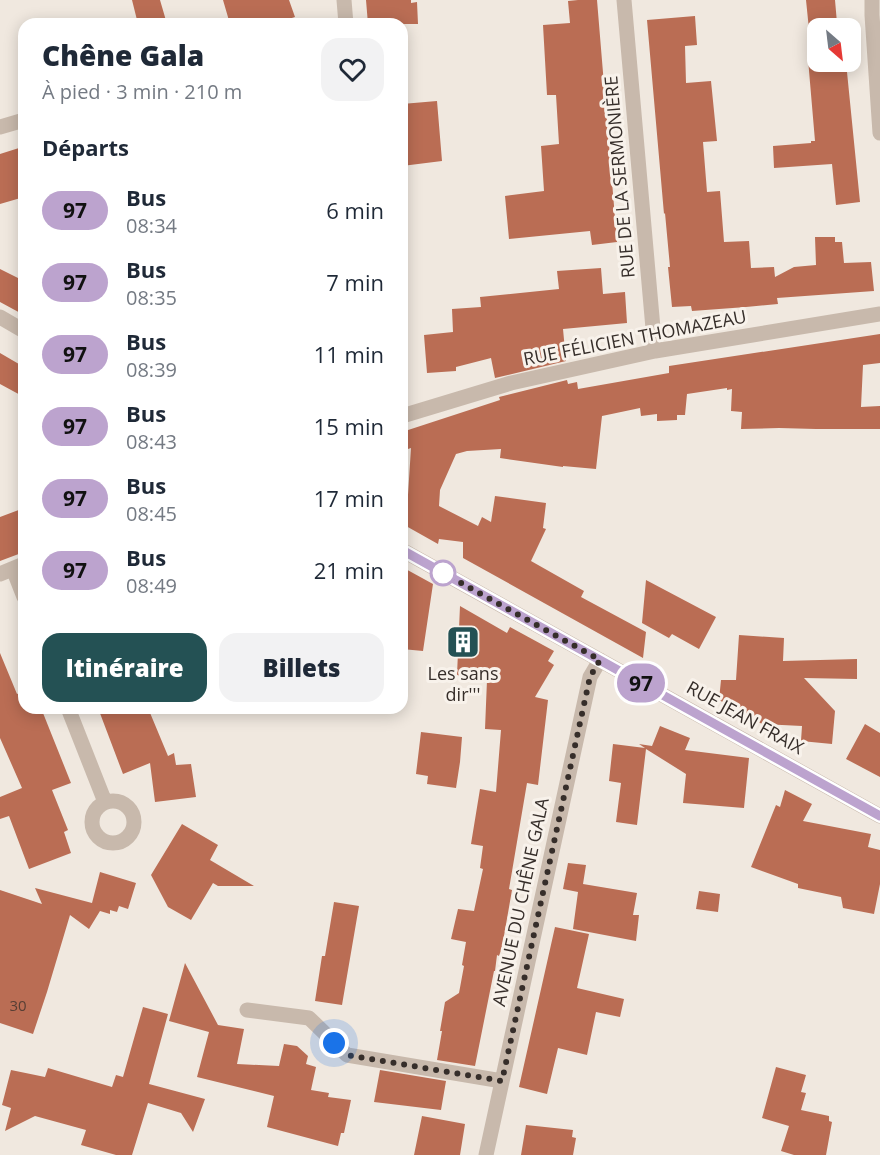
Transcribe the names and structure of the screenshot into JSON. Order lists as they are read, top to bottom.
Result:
{
  "streets": {
    "street": [
      "RUE DE LA SERMONIÈRE",
      "RUE FÉLICIEN THOMAZEAU",
      "RUE JEAN FRAIX",
      "AVENUE DU CHÊNE GALA"
    ]
  },
  "crossings": [
    ["RUE DE LA SERMONIÈRE", "RUE FÉLICIEN THOMAZEAU"],
    ["RUE JEAN FRAIX", "AVENUE DU CHÊNE GALA"]
  ],
  "places": {
    "building": ["Les sans dir'''"]
  },
  "lines": ["bus line 97"],
  "house_numbers": ["30"],
  "north": "bottom right",
  "page": {
    "on_map": "97",
    "heading": [
      ["Chêne Gala", "À pied · 3 min · 210 m"],
      "Départs"
    ],
    "list": [
      {
        "mark": "97",
        "name": "Bus",
        "note": "08:34",
        "value": "6 min"
      },
      {
        "mark": "97",
        "name": "Bus",
        "note": "08:35",
        "value": "7 min"
      },
      {
        "mark": "97",
        "name": "Bus",
        "note": "08:39",
        "value": "11 min"
      },
      {
        "mark": "97",
        "name": "Bus",
        "note": "08:43",
        "value": "15 min"
      },
      {
        "mark": "97",
        "name": "Bus",
        "note": "08:45",
        "value": "17 min"
      },
      {
        "mark": "97",
        "name": "Bus",
        "note": "08:49",
        "value": "21 min"
      }
    ],
    "buttons": ["Itinéraire", "Billets"]
  }
}
